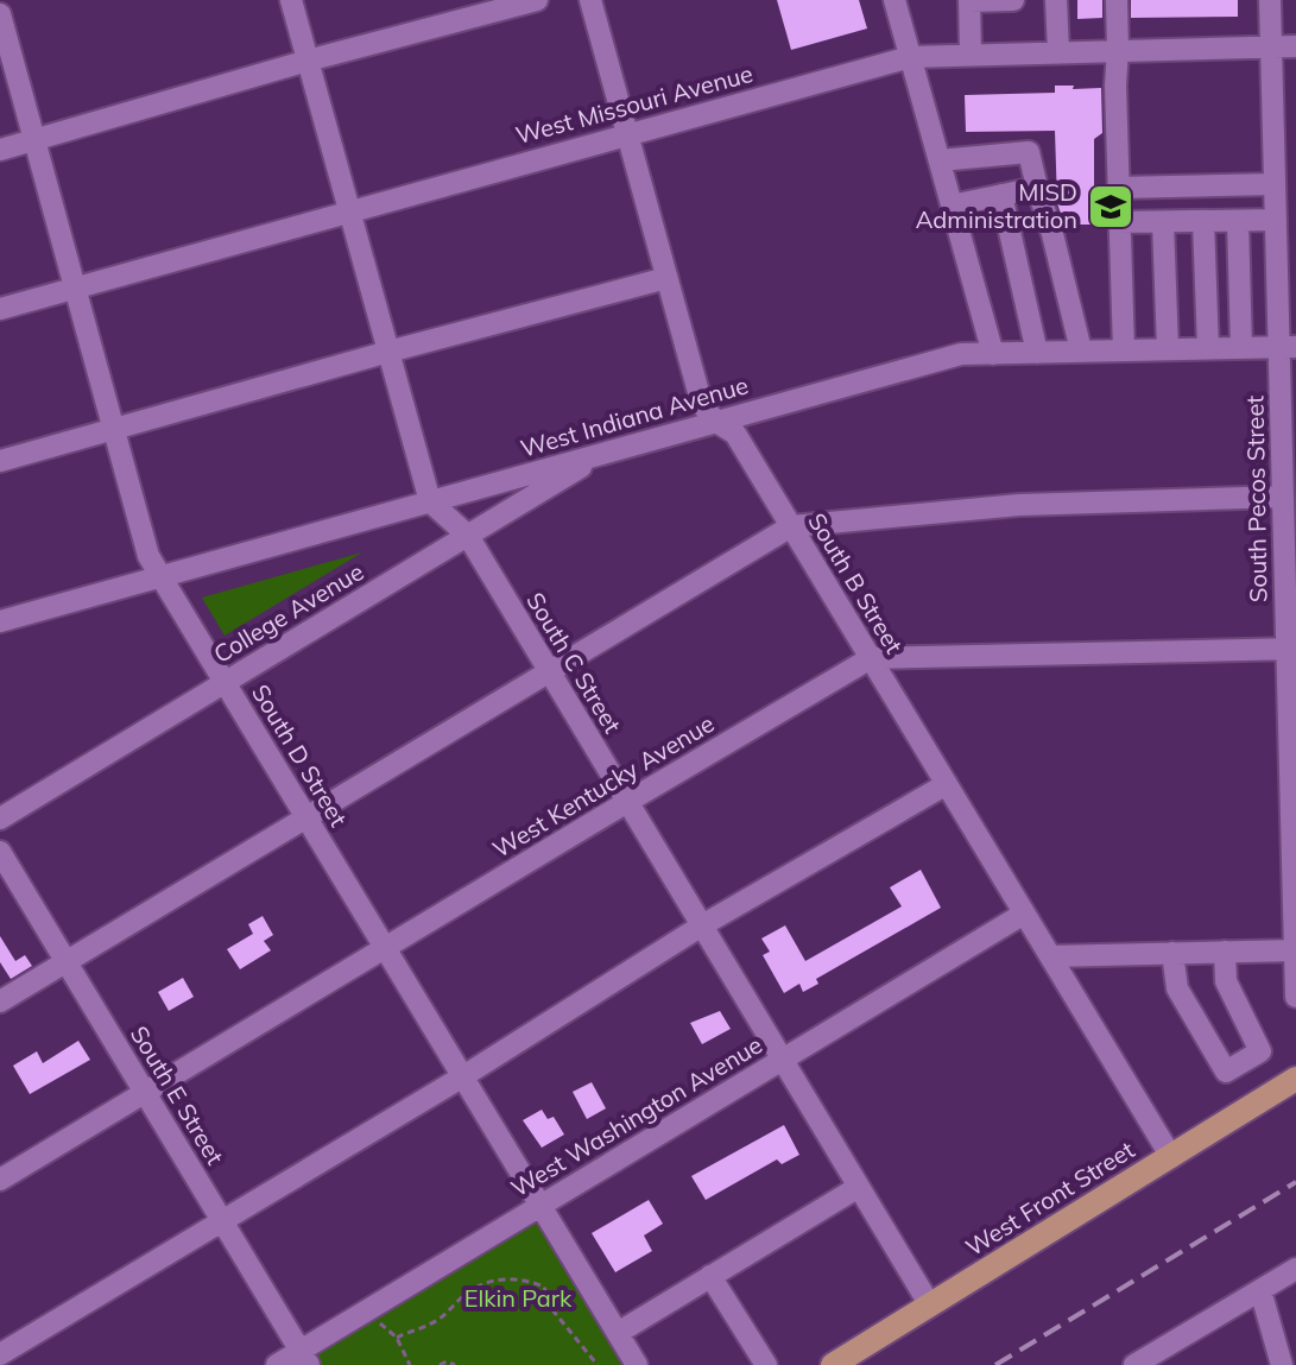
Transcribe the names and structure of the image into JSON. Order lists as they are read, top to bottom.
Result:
{
  "streets": {
    "main road": ["West Front Street"],
    "street": [
      "West Missouri Avenue",
      "West Indiana Avenue",
      "South Pecos Street",
      "South B Street",
      "College Avenue",
      "South C Street",
      "South D Street",
      "West Kentucky Avenue",
      "South E Street",
      "West Washington Avenue"
    ]
  },
  "crossings": [
    ["West Missouri Avenue", "South Pecos Street"],
    ["West Missouri Avenue", "South B Street"],
    ["West Missouri Avenue", "South D Street"],
    ["West Indiana Avenue", "South Pecos Street"],
    ["West Indiana Avenue", "South B Street"],
    ["West Indiana Avenue", "College Avenue"],
    ["West Indiana Avenue", "South C Street"],
    ["West Indiana Avenue", "South D Street"],
    ["South Pecos Street", "West Kentucky Avenue"],
    ["South B Street", "West Kentucky Avenue"],
    ["South B Street", "West Washington Avenue"],
    ["South B Street", "West Front Street"],
    ["College Avenue", "South C Street"],
    ["College Avenue", "South D Street"],
    ["South C Street", "West Kentucky Avenue"],
    ["South C Street", "West Washington Avenue"],
    ["South C Street", "West Front Street"],
    ["South D Street", "West Kentucky Avenue"],
    ["South D Street", "West Washington Avenue"],
    ["West Kentucky Avenue", "South E Street"],
    ["South E Street", "West Washington Avenue"]
  ],
  "parks": ["Elkin Park"],
  "places": {
    "school or university": ["MISD Administration"]
  }
}
